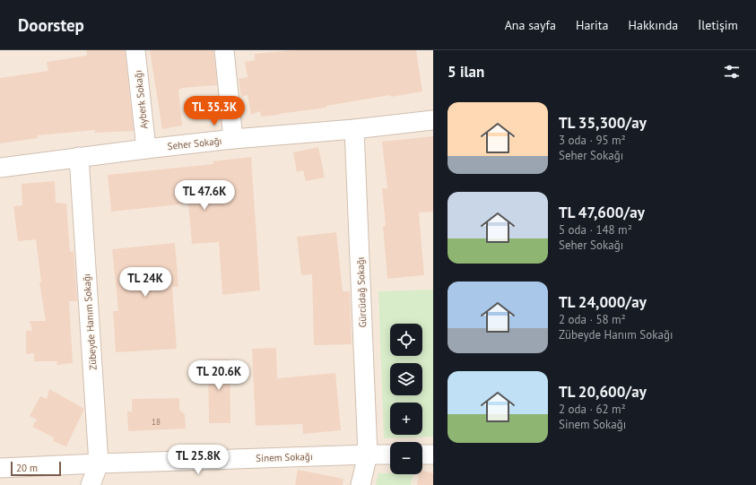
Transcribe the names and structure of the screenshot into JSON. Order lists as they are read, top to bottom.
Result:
{
  "streets": {
    "street": [
      "Ayberk Sokağı",
      "Seher Sokağı",
      "Gürcüdağ Sokağı",
      "Zübeyde Hanım Sokağı",
      "Sinem Sokağı"
    ]
  },
  "crossings": [
    ["Ayberk Sokağı", "Seher Sokağı"],
    ["Seher Sokağı", "Gürcüdağ Sokağı"],
    ["Seher Sokağı", "Zübeyde Hanım Sokağı"],
    ["Gürcüdağ Sokağı", "Sinem Sokağı"],
    ["Zübeyde Hanım Sokağı", "Sinem Sokağı"]
  ],
  "house_numbers": ["18"],
  "scale_bar": "20 m",
  "page": {
    "header": "Doorstep",
    "nav": [
      "Ana sayfa",
      "Harita",
      "Hakkında",
      "İletişim"
    ],
    "heading": "5 ilan",
    "list": [
      {
        "name": "TL 35,300/ay",
        "note": "3 oda · 95 m² · Seher Sokağı"
      },
      {
        "name": "TL 47,600/ay",
        "note": "5 oda · 148 m² · Seher Sokağı"
      },
      {
        "name": "TL 24,000/ay",
        "note": "2 oda · 58 m² · Zübeyde Hanım Sokağı"
      },
      {
        "name": "TL 20,600/ay",
        "note": "2 oda · 62 m² · Sinem Sokağı"
      }
    ],
    "price": [
      "TL 35.3K",
      "TL 47.6K",
      "TL 24K",
      "TL 20.6K",
      "TL 25.8K"
    ],
    "map_buttons": ["+", "−"],
    "scale": "20 m"
  }
}
